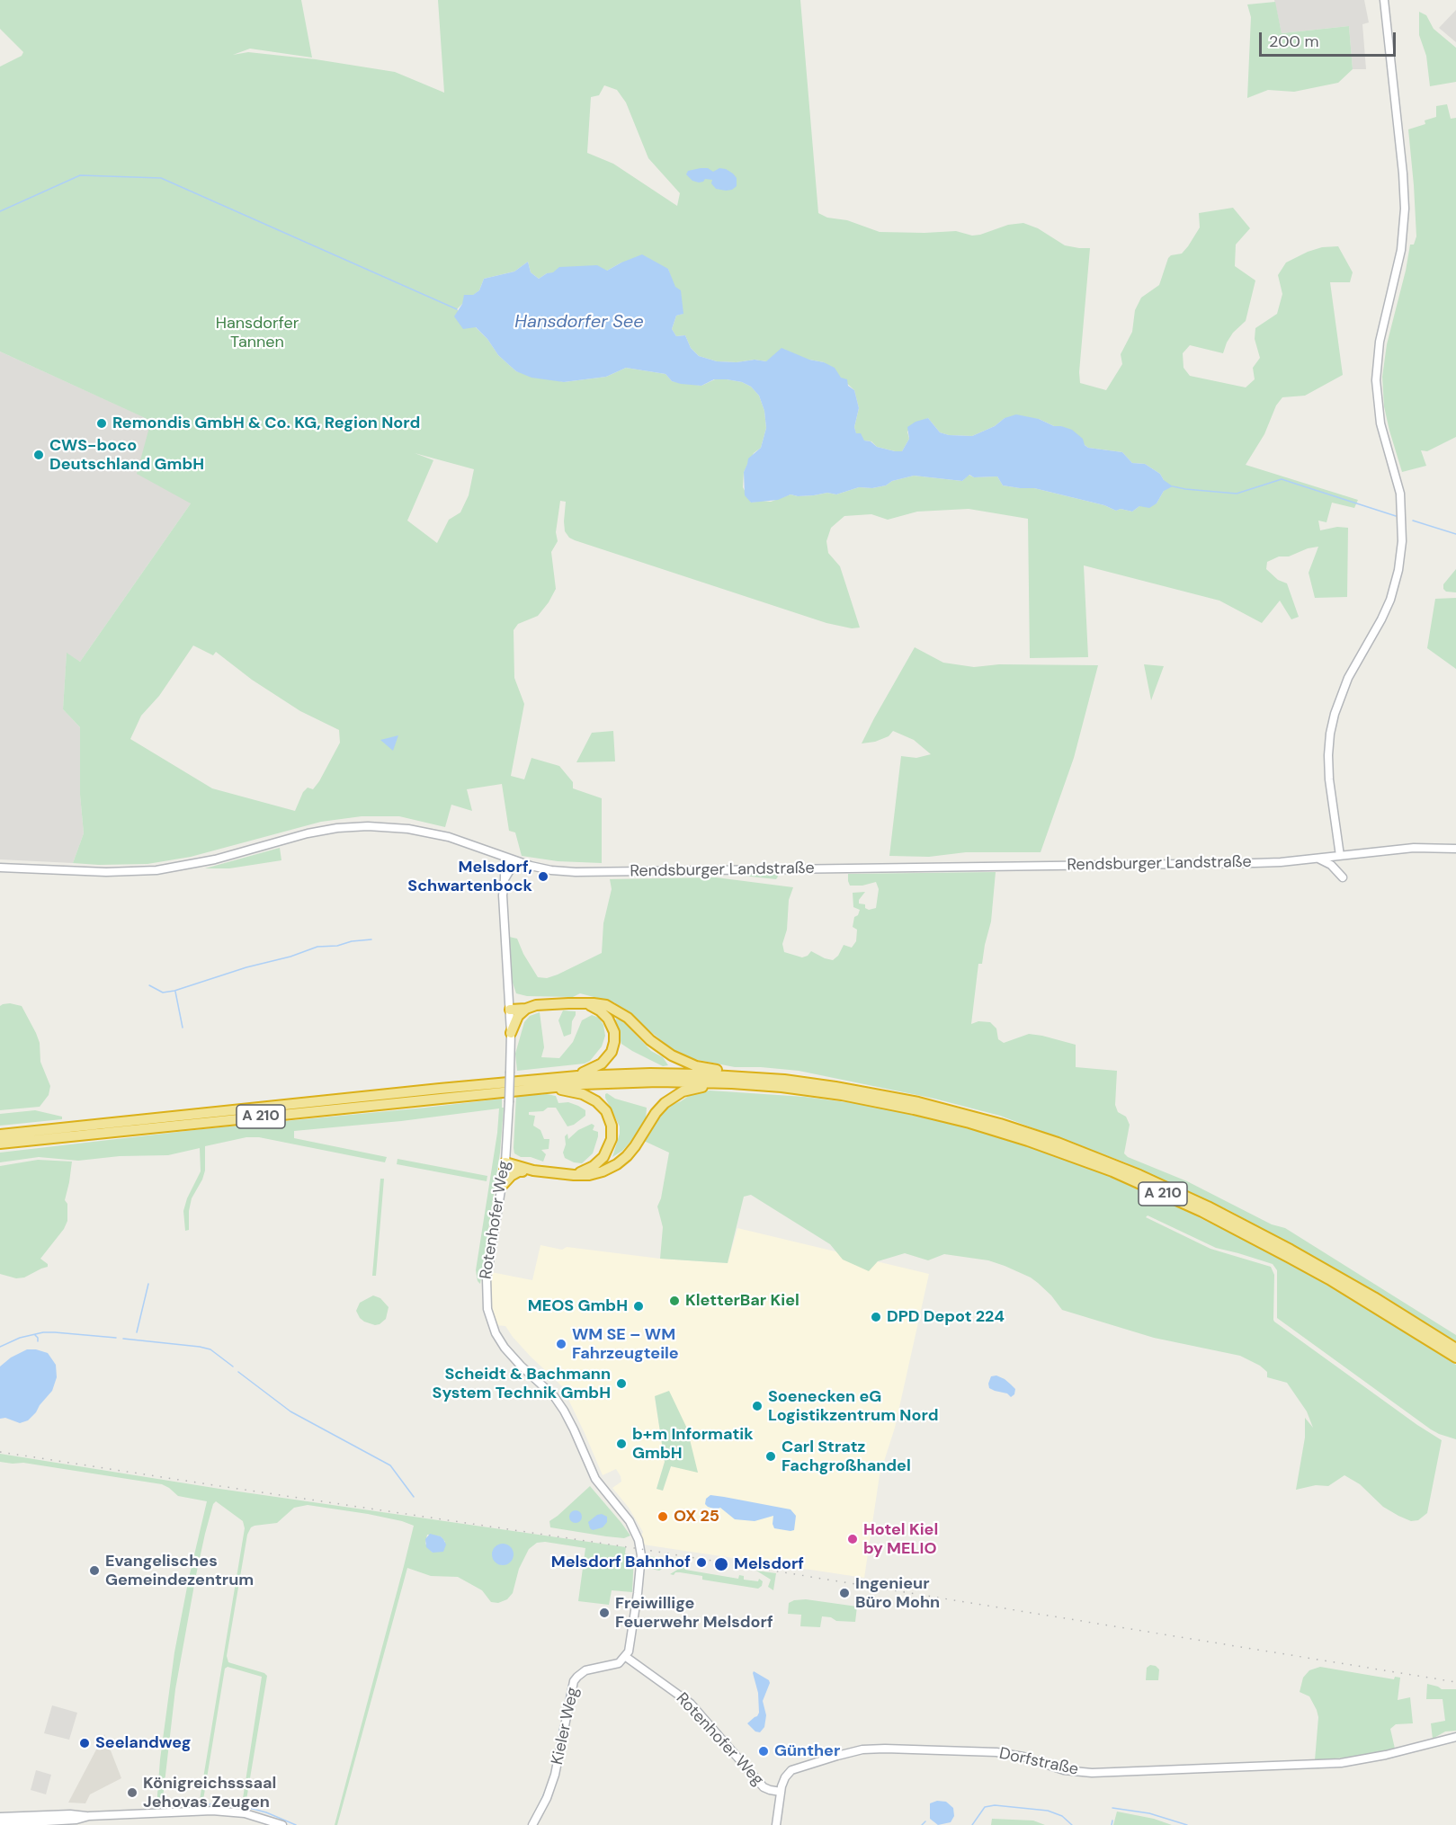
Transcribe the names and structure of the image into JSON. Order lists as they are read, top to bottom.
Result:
{
  "streets": {
    "highway": ["A 210"],
    "street": [
      "Rendsburger Landstraße",
      "Rotenhofer Weg",
      "Kieler Weg",
      "Dorfstraße"
    ]
  },
  "crossings": [
    ["Rendsburger Landstraße", "Rotenhofer Weg"],
    ["Rotenhofer Weg", "Kieler Weg"],
    ["Rotenhofer Weg", "Dorfstraße"]
  ],
  "water": ["Hansdorfer See"],
  "parks": ["Hansdorfer Tannen"],
  "places": [
    "Remondis GmbH & Co. KG, Region Nord",
    "CWS-boco Deutschland GmbH",
    "Melsdorf, Schwartenbock",
    "KletterBar Kiel",
    "MEOS GmbH",
    "DPD Depot 224",
    "WM SE – WM Fahrzeugteile",
    "Scheidt & Bachmann System Technik GmbH",
    "Soenecken eG Logistikzentrum Nord",
    "b+m Informatik GmbH",
    "Carl Stratz Fachgroßhandel",
    "OX 25",
    "Hotel Kiel by MELIO",
    "Melsdorf Bahnhof",
    "Melsdorf",
    "Evangelisches Gemeindezentrum",
    "Ingenieur Büro Mohn",
    "Freiwillige Feuerwehr Melsdorf",
    "Seelandweg",
    "Günther",
    "Königreichsssaal Jehovas Zeugen"
  ],
  "scale_bar": "200 m"
}
